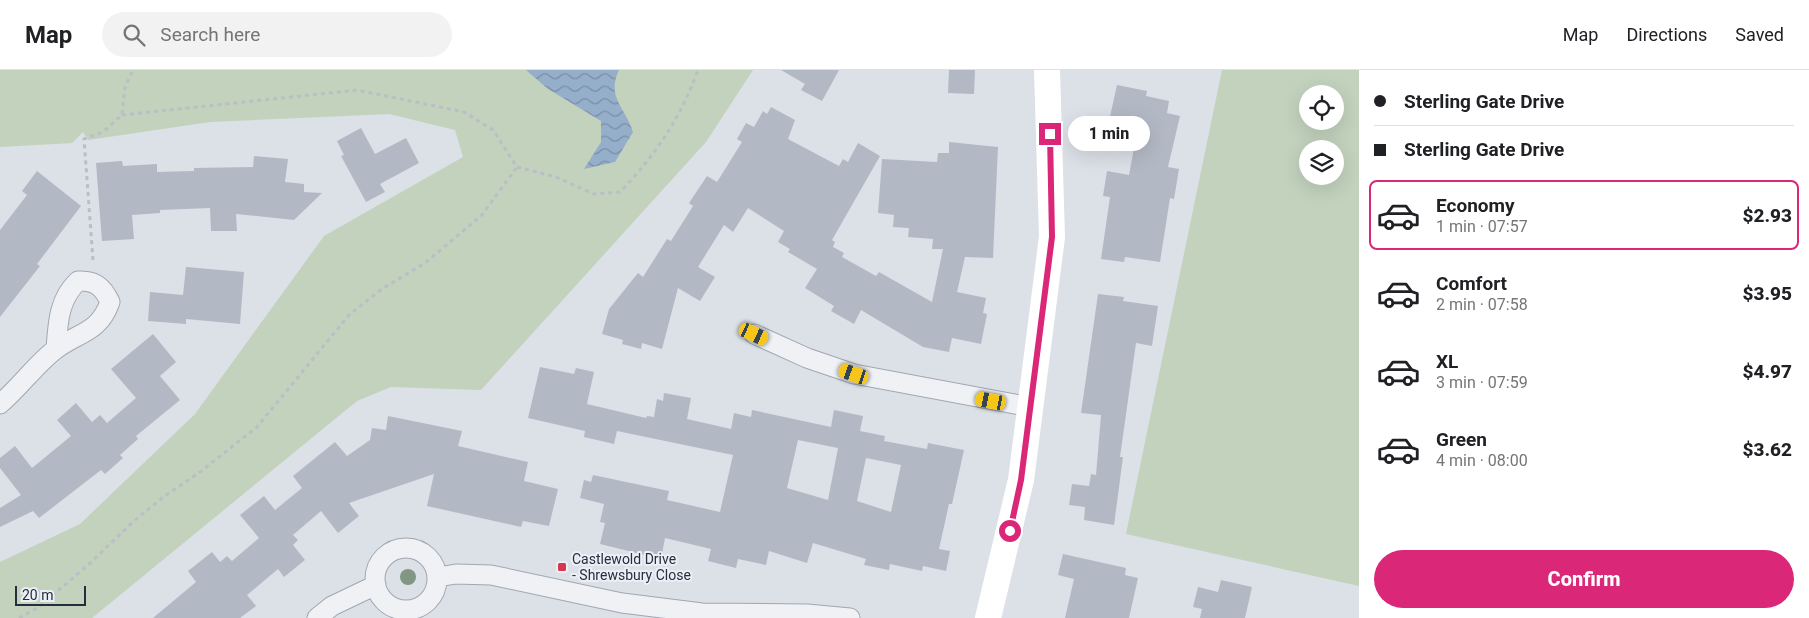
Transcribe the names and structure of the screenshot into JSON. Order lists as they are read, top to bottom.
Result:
{
  "places": {
    "transit": ["Castlewold Drive - Shrewsbury Close"]
  },
  "scale_bar": "20 m",
  "page": {
    "header": "Map",
    "search": "Search here",
    "nav": ["Map", "Directions", "Saved"],
    "banner": ["Sterling Gate Drive", "Sterling Gate Drive"],
    "bubble": "1 min",
    "list": [
      {
        "name": "Economy",
        "note": "1 min · 07:57",
        "value": "$2.93"
      },
      {
        "name": "Comfort",
        "note": "2 min · 07:58",
        "value": "$3.95"
      },
      {
        "name": "XL",
        "note": "3 min · 07:59",
        "value": "$4.97"
      },
      {
        "name": "Green",
        "note": "4 min · 08:00",
        "value": "$3.62"
      }
    ],
    "buttons": "Confirm",
    "scale": "20 m"
  }
}
